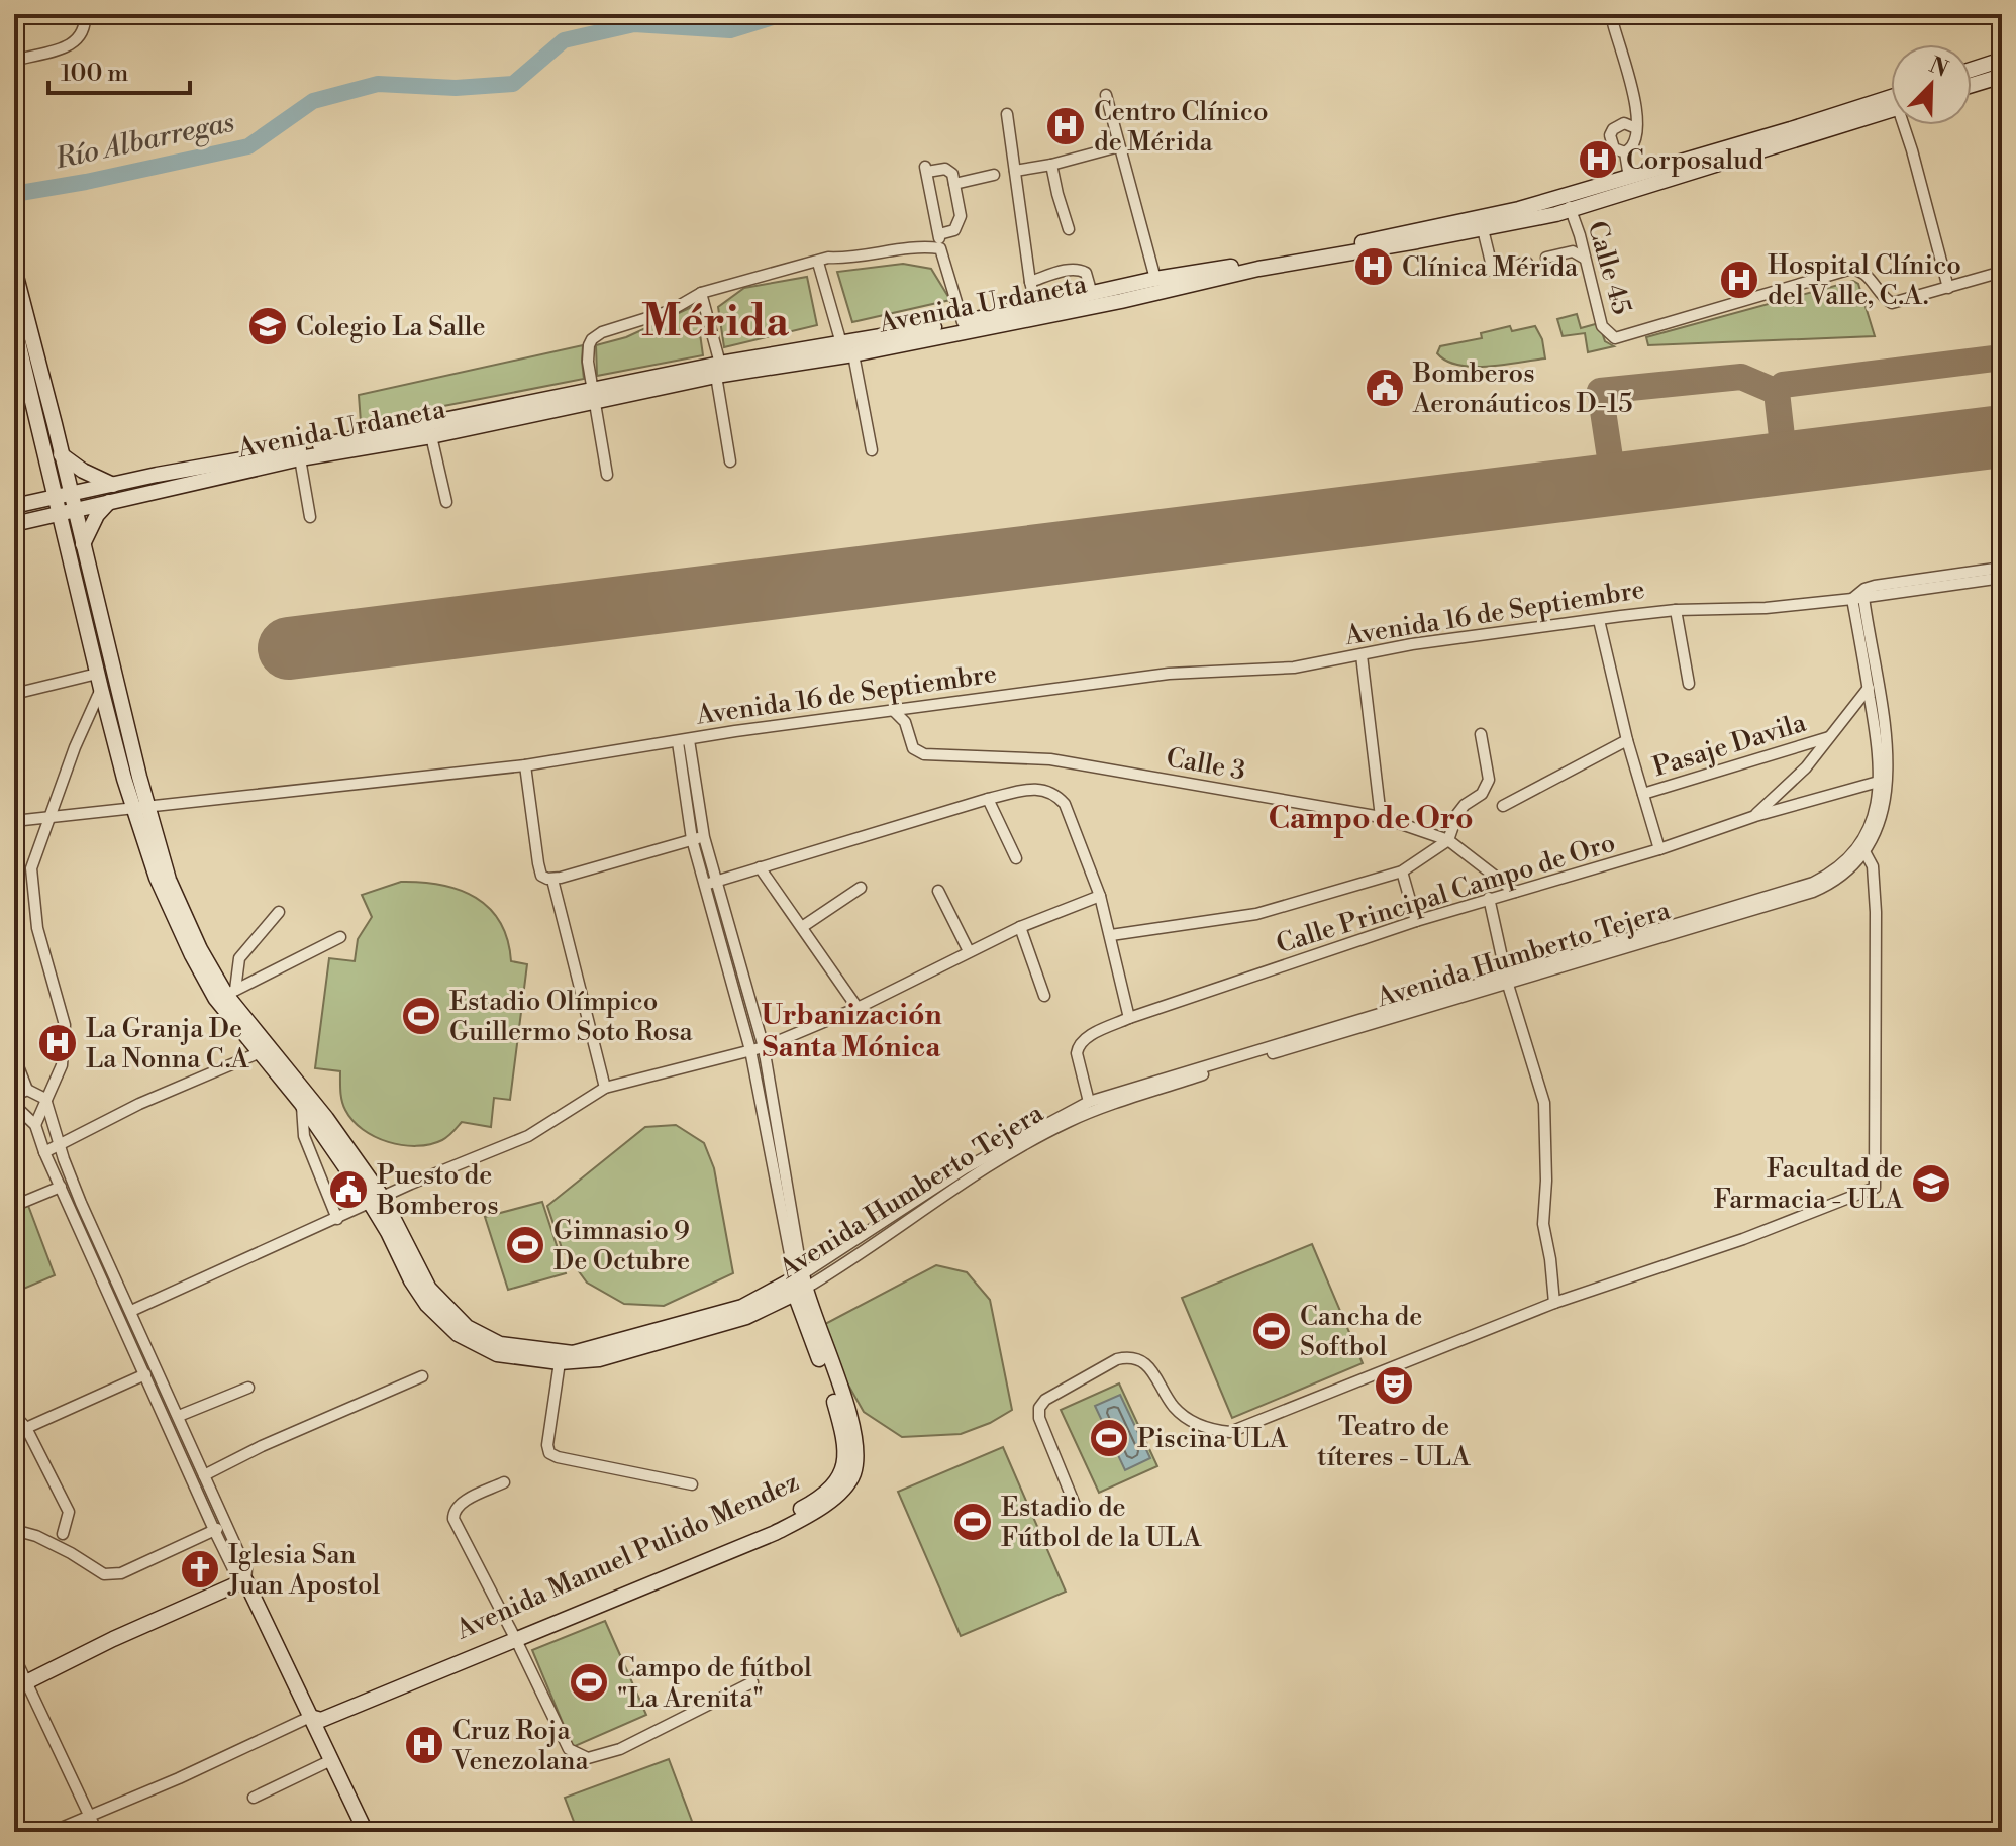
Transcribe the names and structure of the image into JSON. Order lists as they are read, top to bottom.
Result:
{
  "streets": {
    "street": [
      "Calle 45",
      "Avenida Urdaneta",
      "Avenida 16 de Septiembre",
      "Pasaje Davila",
      "Calle 3",
      "Calle Principal Campo de Oro",
      "Avenida Humberto Tejera",
      "Avenida Manuel Pulido Mendez"
    ]
  },
  "crossings": [
    ["Calle 45", "Avenida Urdaneta"],
    ["Avenida 16 de Septiembre", "Calle 3"],
    ["Avenida 16 de Septiembre", "Avenida Humberto Tejera"],
    ["Avenida 16 de Septiembre", "Avenida Manuel Pulido Mendez"],
    ["Calle 3", "Calle Principal Campo de Oro"],
    ["Calle Principal Campo de Oro", "Avenida Humberto Tejera"],
    ["Avenida Humberto Tejera", "Avenida Manuel Pulido Mendez"]
  ],
  "districts": ["Mérida", "Campo de Oro", "Urbanización Santa Mónica"],
  "water": ["Río Albarregas"],
  "places": {
    "hospital": [
      "Centro Clínico de Mérida",
      "Corposalud",
      "Clínica Mérida",
      "Hospital Clínico del Valle, C.A.",
      "La Granja De La Nonna C.A",
      "Cruz Roja Venezolana"
    ],
    "school or university": ["Colegio La Salle", "Facultad de Farmacia - ULA"],
    "public building": ["Bomberos Aeronáuticos D-15", "Puesto de Bomberos"],
    "sports": [
      "Estadio Olímpico Guillermo Soto Rosa",
      "Gimnasio 9 De Octubre",
      "Cancha de Softbol",
      "Piscina ULA",
      "Estadio de Fútbol de la ULA",
      "Campo de fútbol \"La Arenita\""
    ],
    "theatre": ["Teatro de títeres - ULA"],
    "church": ["Iglesia San Juan Apostol"]
  },
  "scale_bar": "100 m",
  "north": "top right"
}
